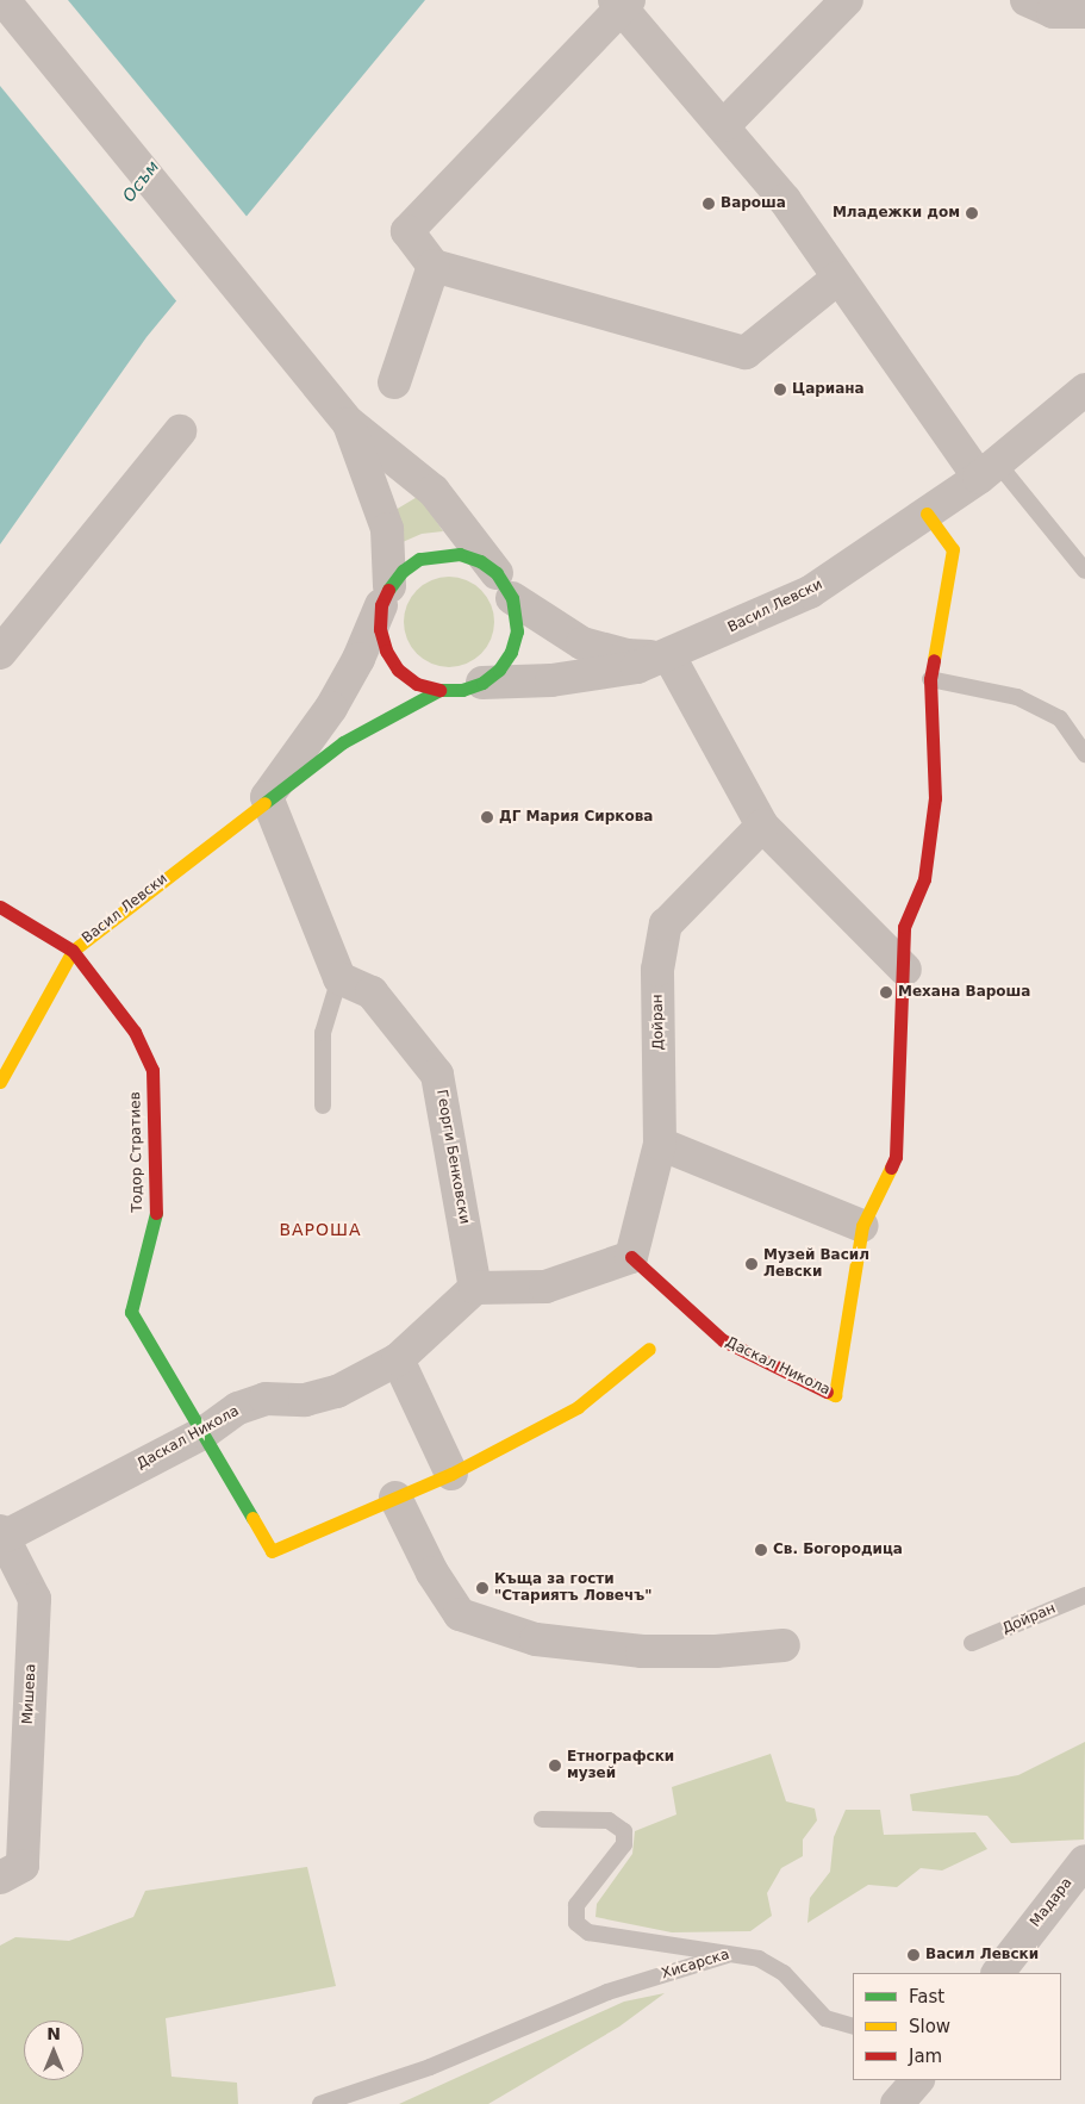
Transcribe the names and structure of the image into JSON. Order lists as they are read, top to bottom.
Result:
{
  "streets": {
    "street": [
      "Васил Левски",
      "Дойран",
      "Тодор Стратиев",
      "Георги Бенковски",
      "Даскал Никола",
      "Мишева",
      "Мадара"
    ],
    "lane": ["Хисарска"]
  },
  "crossings": [
    ["Васил Левски", "Тодор Стратиев"],
    ["Дойран", "Даскал Никола"],
    ["Тодор Стратиев", "Даскал Никола"],
    ["Георги Бенковски", "Даскал Никола"],
    ["Даскал Никола", "Мишева"]
  ],
  "districts": ["ВАРОША"],
  "water": ["Осъм"],
  "places": [
    "Вароша",
    "Младежки дом",
    "Цариана",
    "ДГ Мария Сиркова",
    "Механа Вароша",
    "Музей Васил Левски",
    "Св. Богородица",
    "Къща за гости \"Стариятъ Ловечъ\"",
    "Етнографски музей",
    "Васил Левски"
  ],
  "legend": ["Fast", "Slow", "Jam"],
  "north": "top"
}
